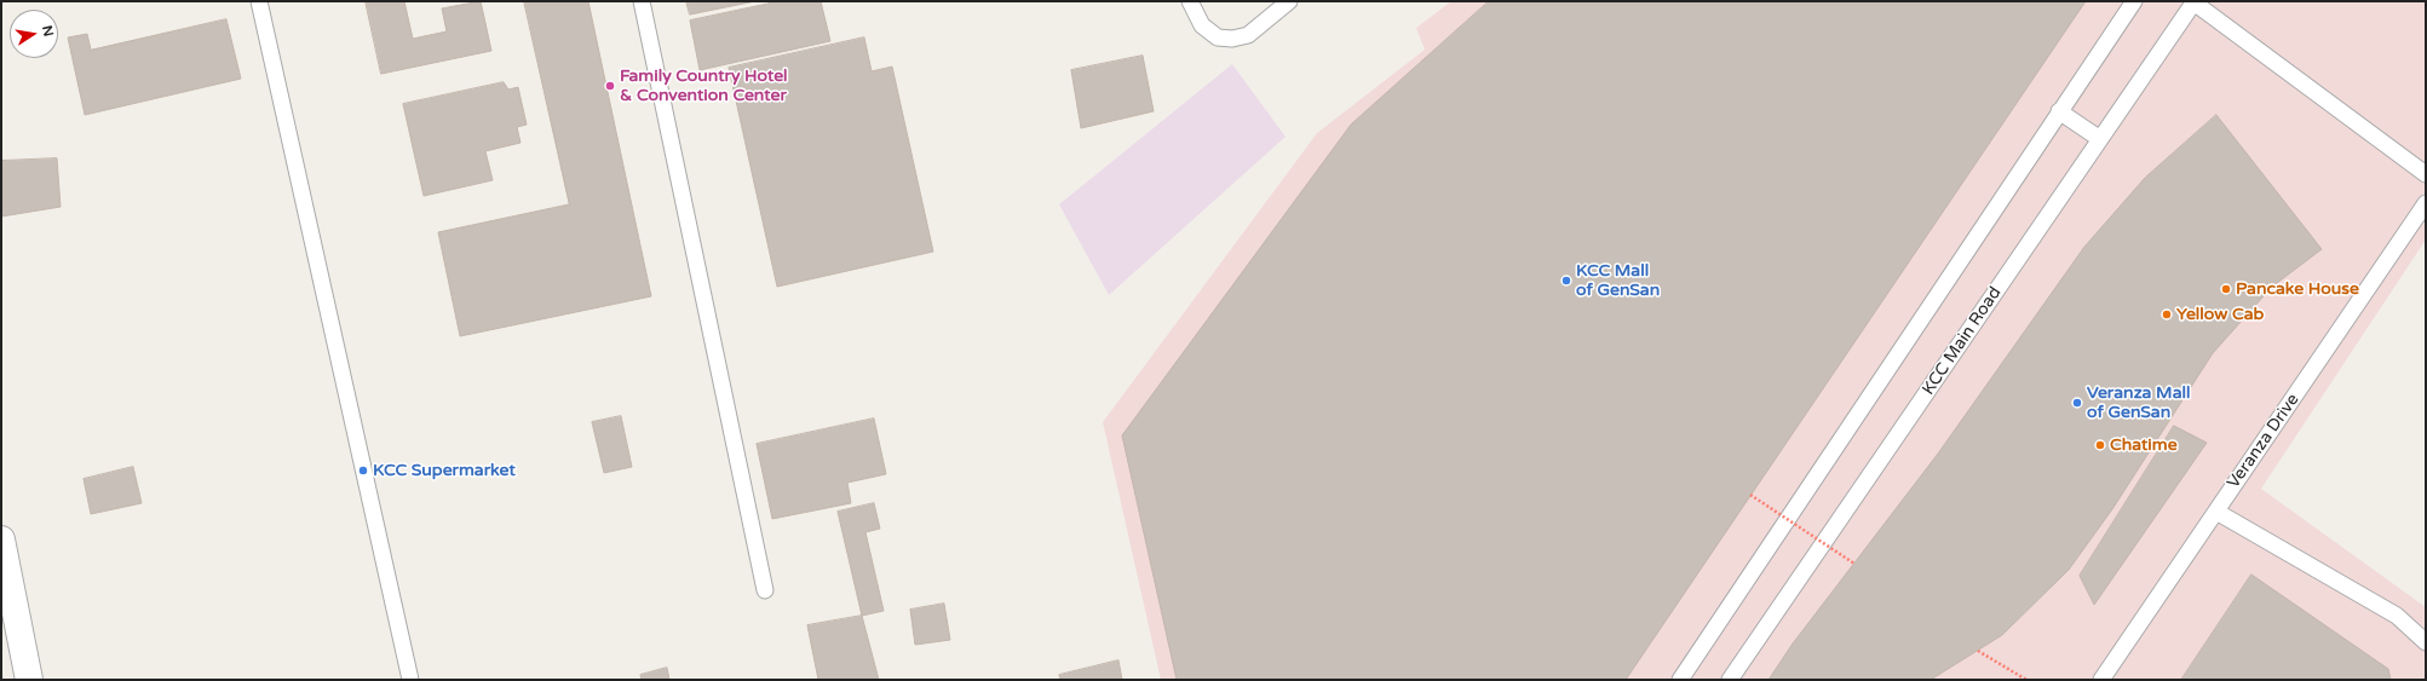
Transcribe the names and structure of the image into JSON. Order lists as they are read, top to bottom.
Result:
{
  "streets": {
    "lane": ["KCC Main Road", "Veranza Drive"]
  },
  "places": [
    "Family Country Hotel & Convention Center",
    "KCC Mall of GenSan",
    "Pancake House",
    "Yellow Cab",
    "Veranza Mall of GenSan",
    "Chatime",
    "KCC Supermarket"
  ],
  "north": "right"
}
